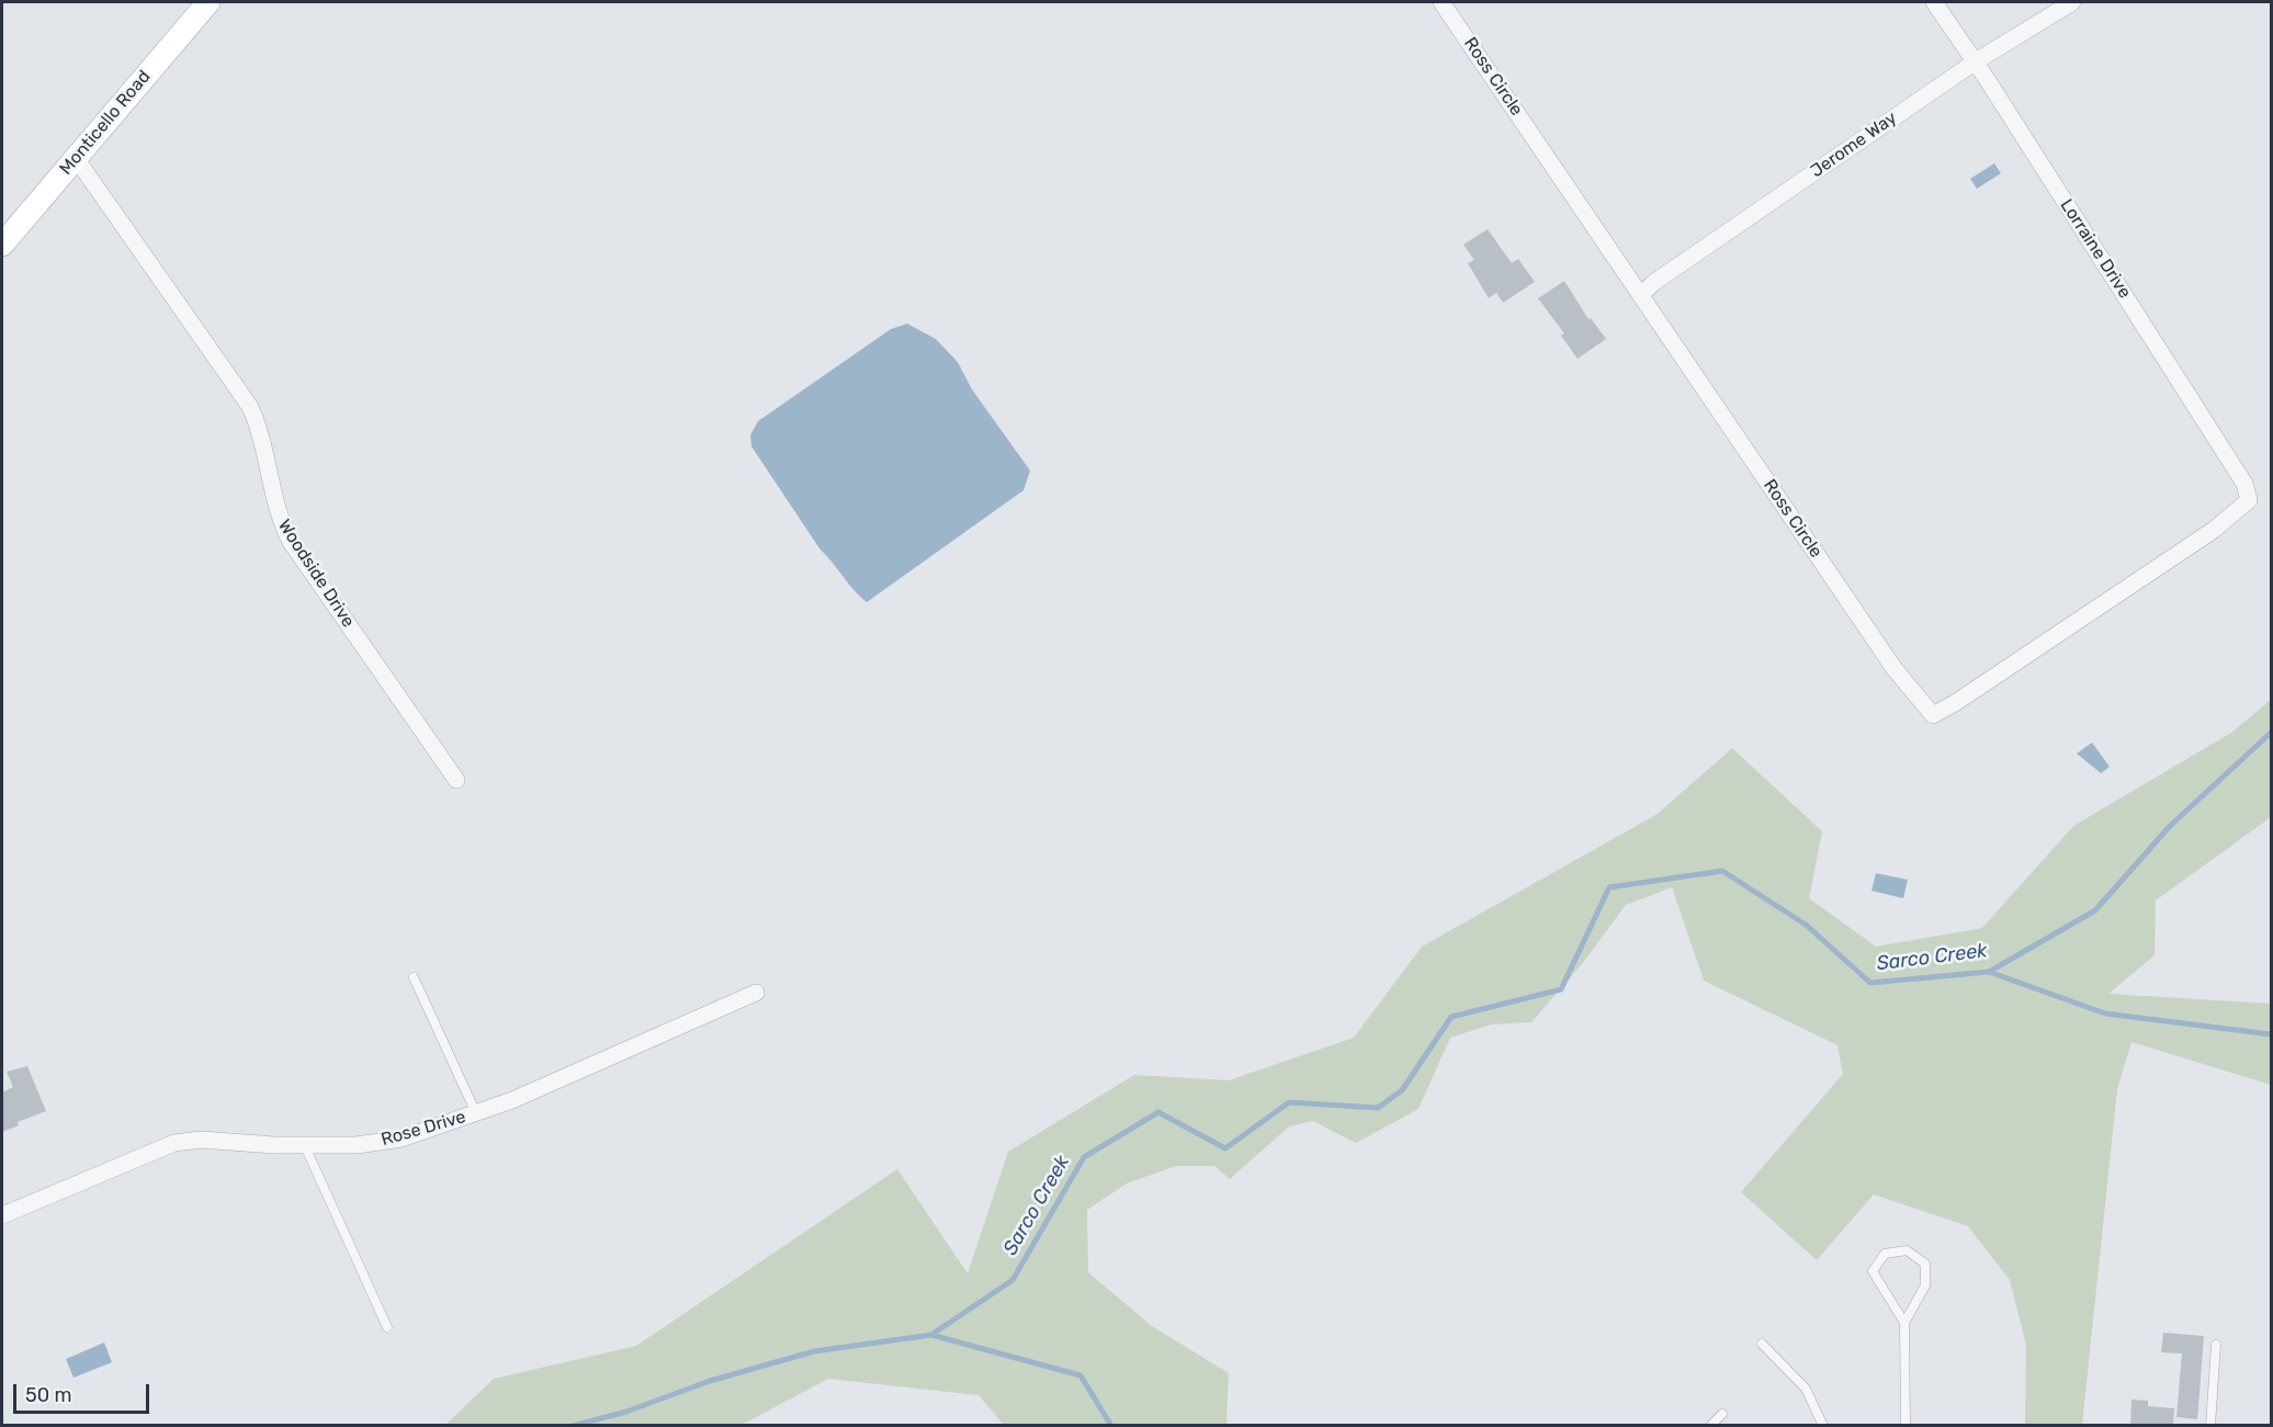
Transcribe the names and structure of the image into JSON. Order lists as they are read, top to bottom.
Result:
{
  "streets": {
    "main road": ["Monticello Road"],
    "street": [
      "Ross Circle",
      "Jerome Way",
      "Lorraine Drive",
      "Woodside Drive",
      "Rose Drive"
    ]
  },
  "crossings": [
    ["Ross Circle", "Jerome Way"],
    ["Ross Circle", "Lorraine Drive"],
    ["Monticello Road", "Woodside Drive"],
    ["Jerome Way", "Lorraine Drive"]
  ],
  "water": ["Sarco Creek"],
  "scale_bar": "50 m"
}
